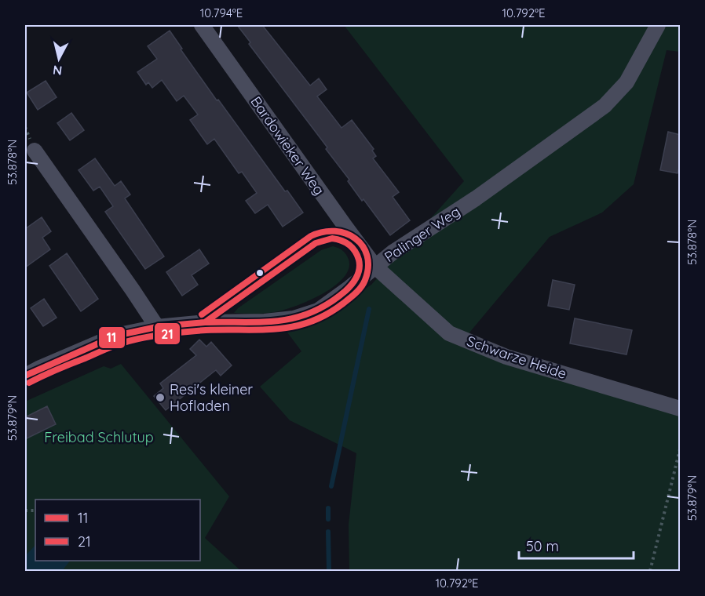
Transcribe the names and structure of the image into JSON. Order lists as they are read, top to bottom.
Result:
{
  "streets": {
    "street": ["Bardowieker Weg", "Palinger Weg", "Schwarze Heide"]
  },
  "crossings": [
    ["Bardowieker Weg", "Palinger Weg"],
    ["Bardowieker Weg", "Schwarze Heide"],
    ["Palinger Weg", "Schwarze Heide"]
  ],
  "parks": ["Freibad Schlutup"],
  "places": ["Resi's kleiner Hofladen"],
  "lines": ["transit line 21", "transit line 11"],
  "legend": ["11", "21"],
  "scale_bar": "50 m",
  "north": "bottom",
  "coordinates": [
    "10.794°E",
    "10.792°E",
    "53.878°N",
    "53.879°N"
  ]
}
